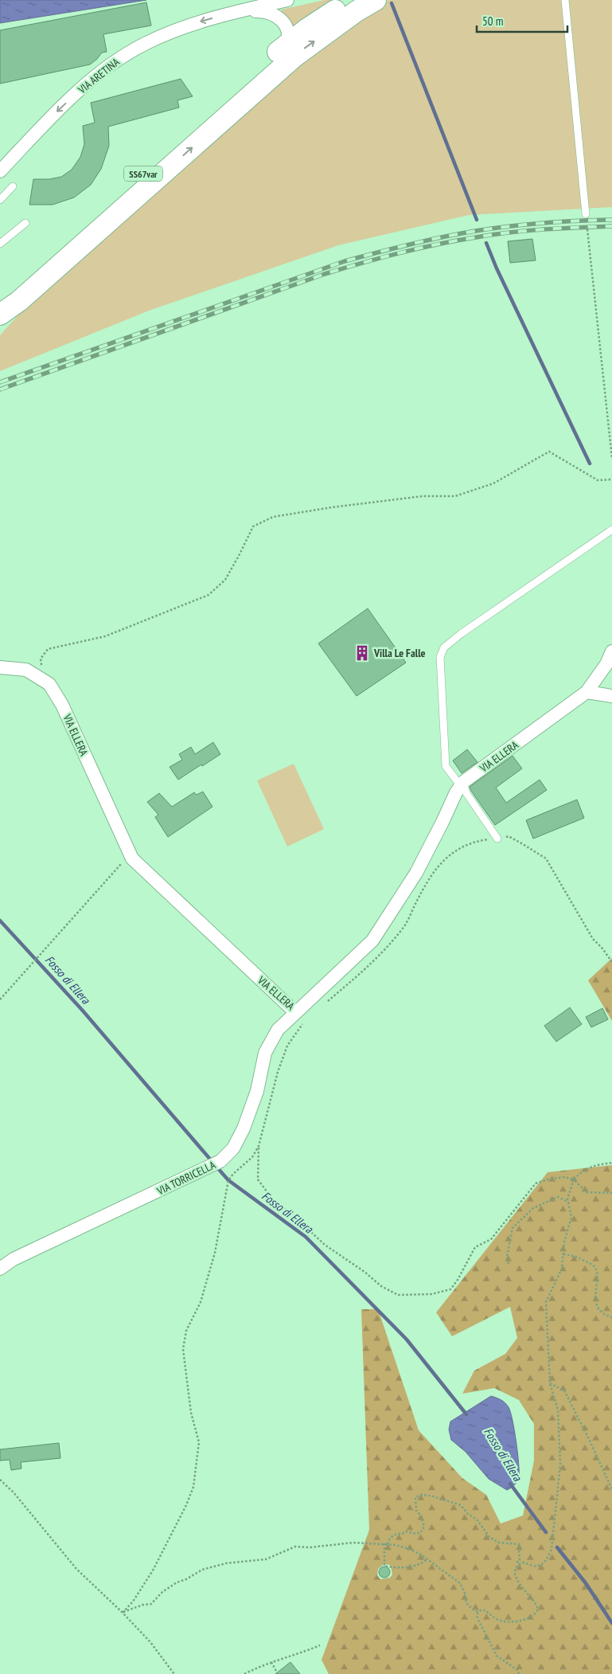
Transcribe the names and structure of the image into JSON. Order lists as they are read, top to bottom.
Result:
{
  "streets": {
    "main road": ["SS67var"],
    "street": ["VIA ARETINA", "VIA ELLERA", "VIA TORRICELLA"]
  },
  "crossings": [
    ["VIA ARETINA", "SS67var"],
    ["VIA ELLERA", "VIA TORRICELLA"]
  ],
  "one_way": ["VIA ARETINA"],
  "water": ["Fosso di Ellera"],
  "places": {
    "building": ["Villa Le Falle"]
  },
  "scale_bar": "50 m"
}
